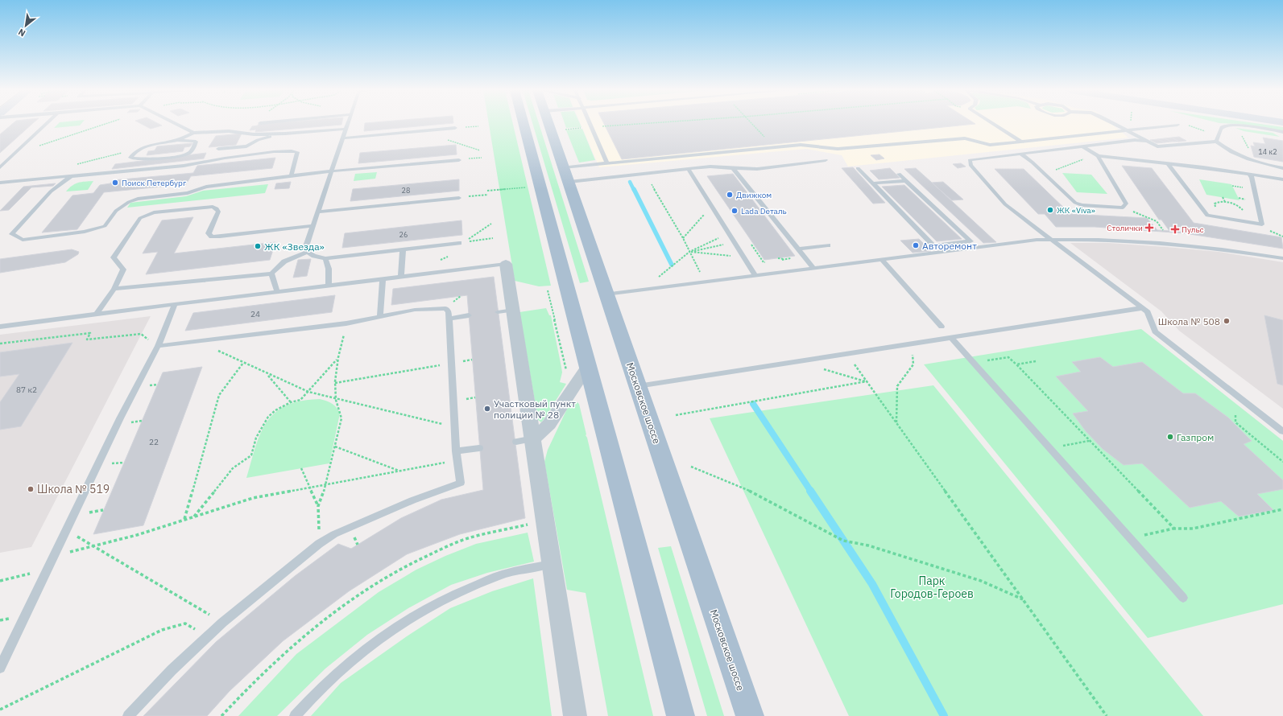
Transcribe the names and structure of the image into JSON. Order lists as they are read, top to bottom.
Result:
{
  "streets": {
    "main road": ["Московское шоссе"]
  },
  "parks": ["Парк Городов-Героев"],
  "places": {
    "other": [
      "Поиск Петербург",
      "Движком",
      "ЖК «Viva»",
      "Lada Dеталь",
      "Авторемонт",
      "ЖК «Звезда»",
      "Школа № 508",
      "Участковый пункт полиции № 28",
      "Газпром",
      "Школа № 519"
    ],
    "health": ["Столички", "Пульс"]
  },
  "house_numbers": [
    "14 к2",
    "28",
    "26",
    "24",
    "87 к2",
    "22"
  ],
  "north": "bottom left"
}
